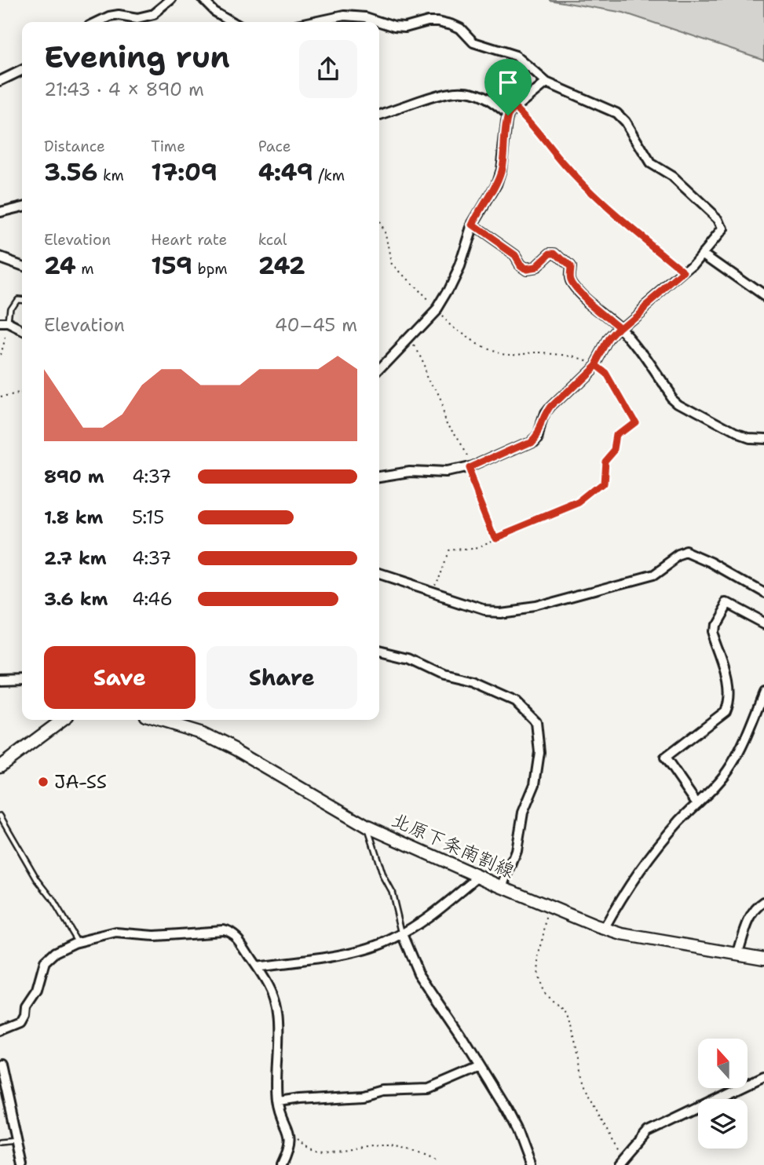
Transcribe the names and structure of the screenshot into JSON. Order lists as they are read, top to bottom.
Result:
{
  "streets": {
    "main road": ["北原下条南割線"]
  },
  "places": ["JA-SS"],
  "north": "top",
  "page": {
    "heading": ["Evening run", "21:43 · 4 × 890 m"],
    "stats": [
      ["Distance", "3.56 km"],
      ["Time", "17:09"],
      ["Pace", "4:49 /km"],
      ["Elevation", "24 m"],
      ["Heart rate", "159 bpm"],
      ["kcal", "242"]
    ],
    "chart": ["Elevation", "40–45 m"],
    "list": [
      {
        "name": "890 m",
        "note": "4:37"
      },
      {
        "name": "1.8 km",
        "note": "5:15"
      },
      {
        "name": "2.7 km",
        "note": "4:37"
      },
      {
        "name": "3.6 km",
        "note": "4:46"
      }
    ],
    "buttons": ["Save", "Share"]
  }
}
